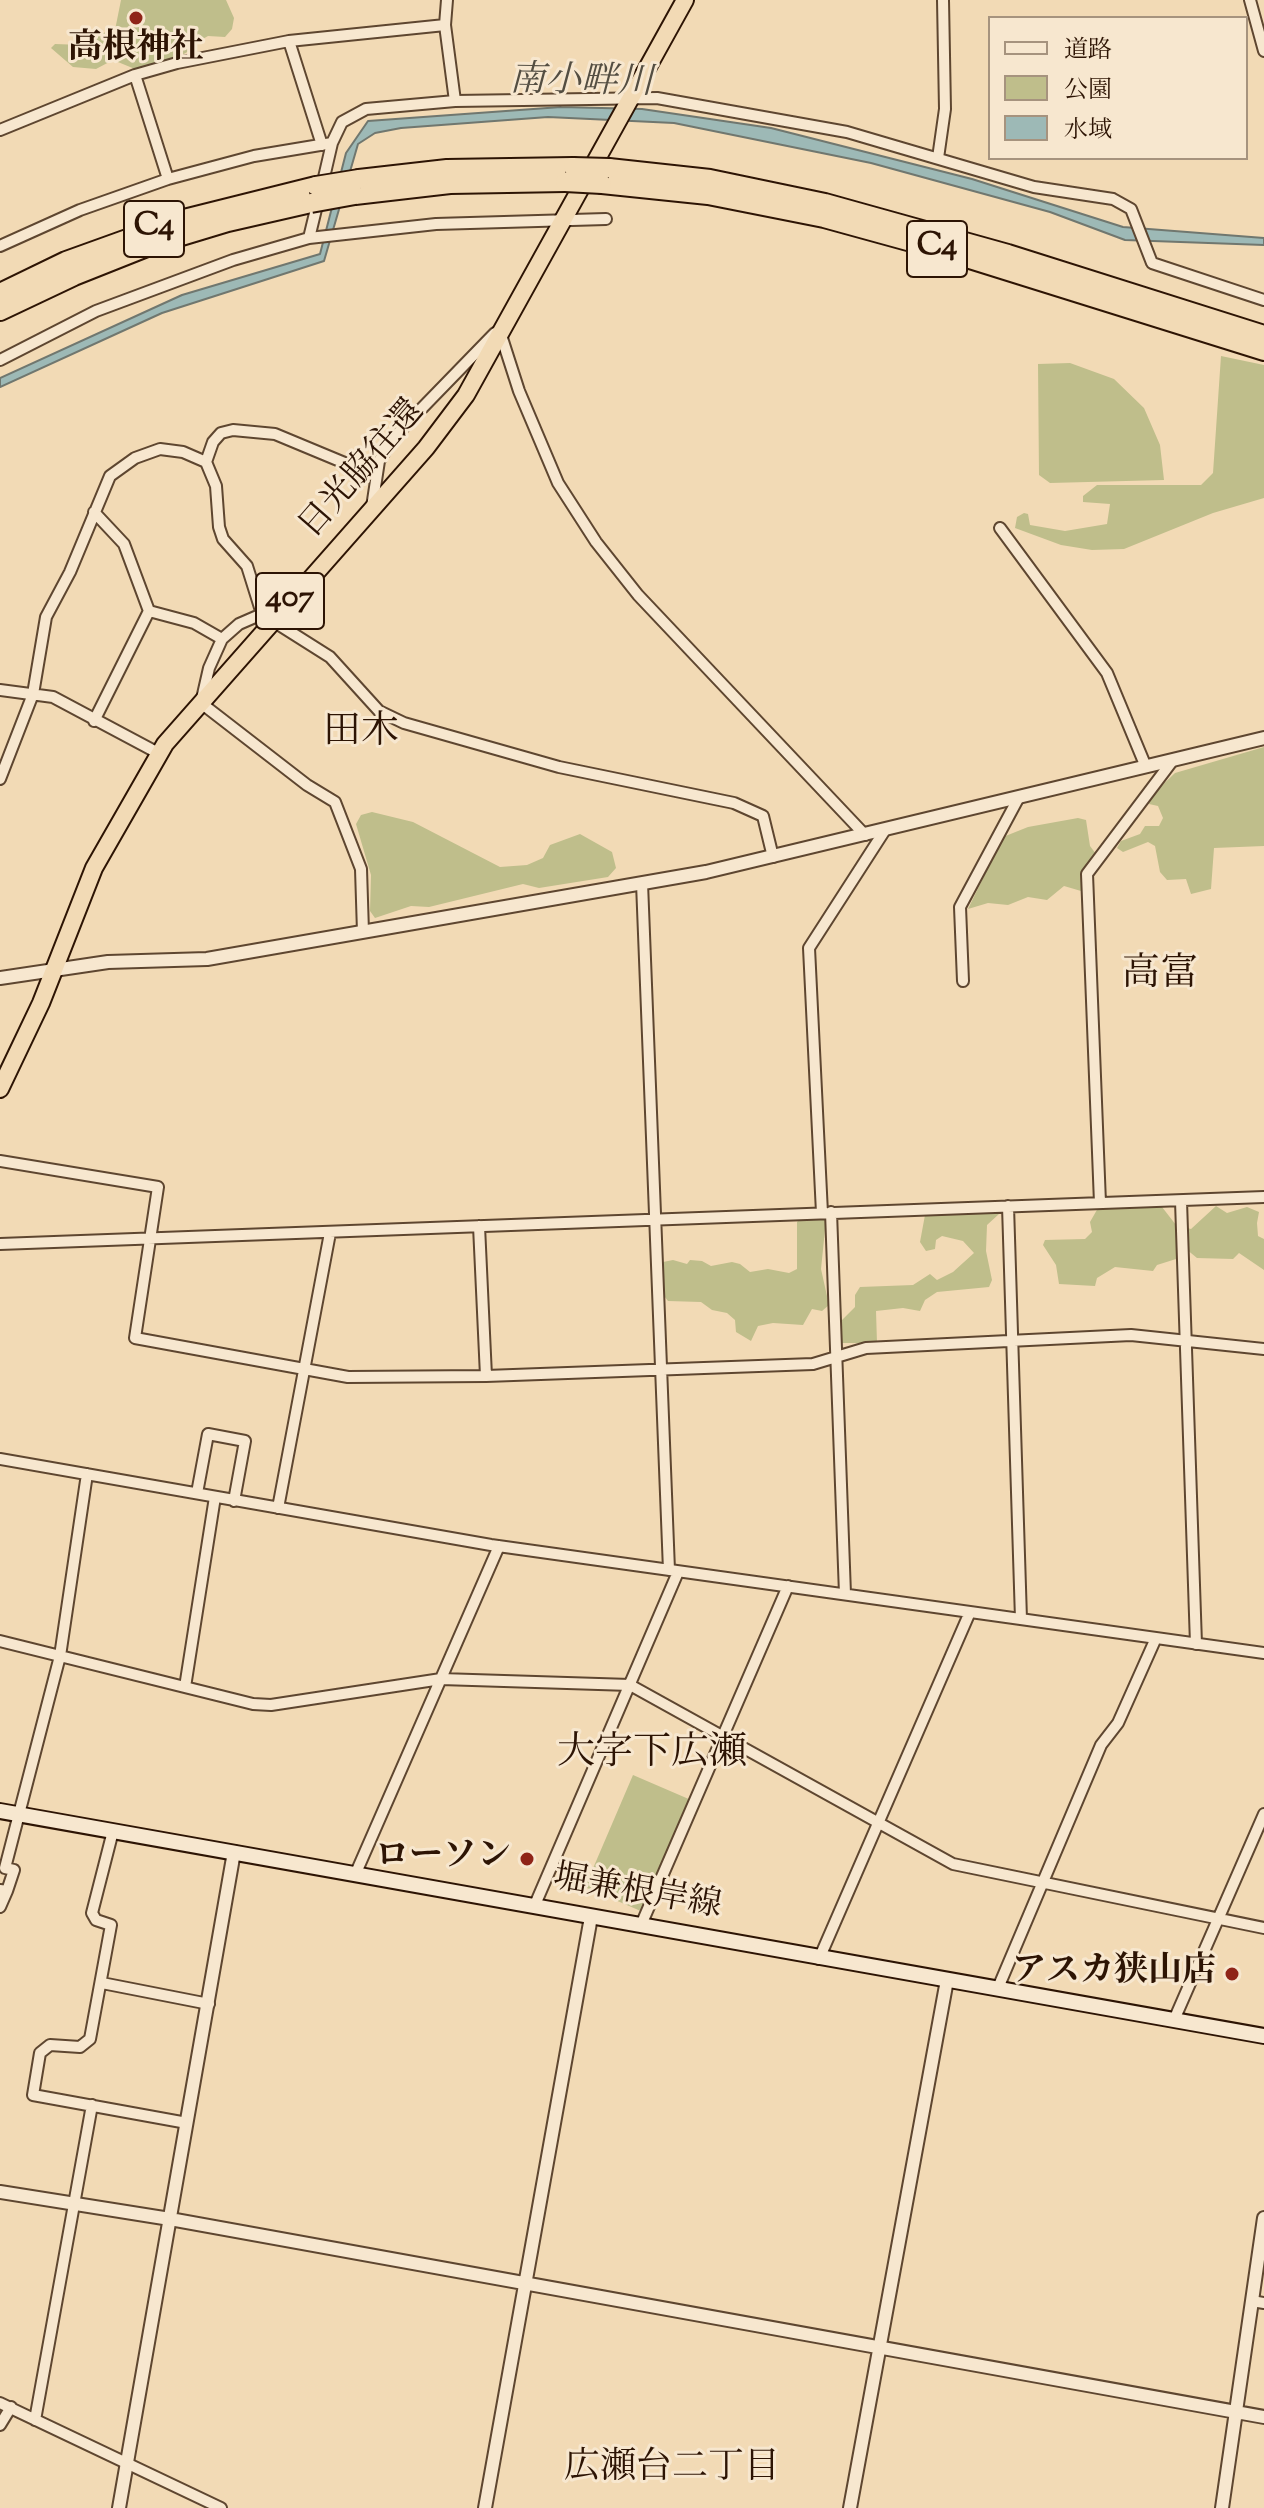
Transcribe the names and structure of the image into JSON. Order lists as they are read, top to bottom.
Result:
{
  "streets": {
    "highway": ["C4", "日光脇往還", "407"],
    "main road": ["堀兼根岸線"]
  },
  "districts": [
    "田木",
    "高富",
    "大字下広瀬",
    "広瀬台二丁目"
  ],
  "water": ["南小畔川"],
  "places": ["高根神社", "ローソン", "アスカ狭山店"],
  "legend": ["道路", "公園", "水域"]
}
